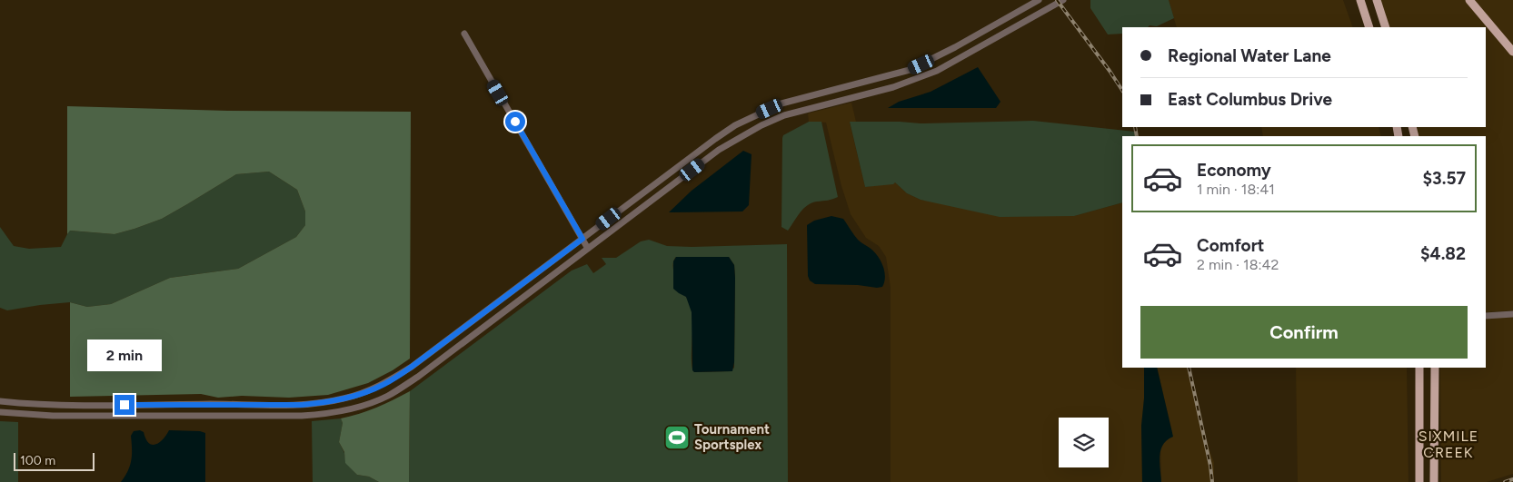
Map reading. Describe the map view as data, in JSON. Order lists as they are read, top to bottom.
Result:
{
  "districts": ["SIXMILE CREEK"],
  "places": {
    "sports": ["Tournament Sportsplex"]
  },
  "scale_bar": "100 m",
  "page": {
    "banner": ["Regional Water Lane", "East Columbus Drive"],
    "list": [
      {
        "name": "Economy",
        "note": "1 min · 18:41",
        "value": "$3.57"
      },
      {
        "name": "Comfort",
        "note": "2 min · 18:42",
        "value": "$4.82"
      }
    ],
    "buttons": "Confirm",
    "bubble": "2 min",
    "scale": "100 m"
  }
}
